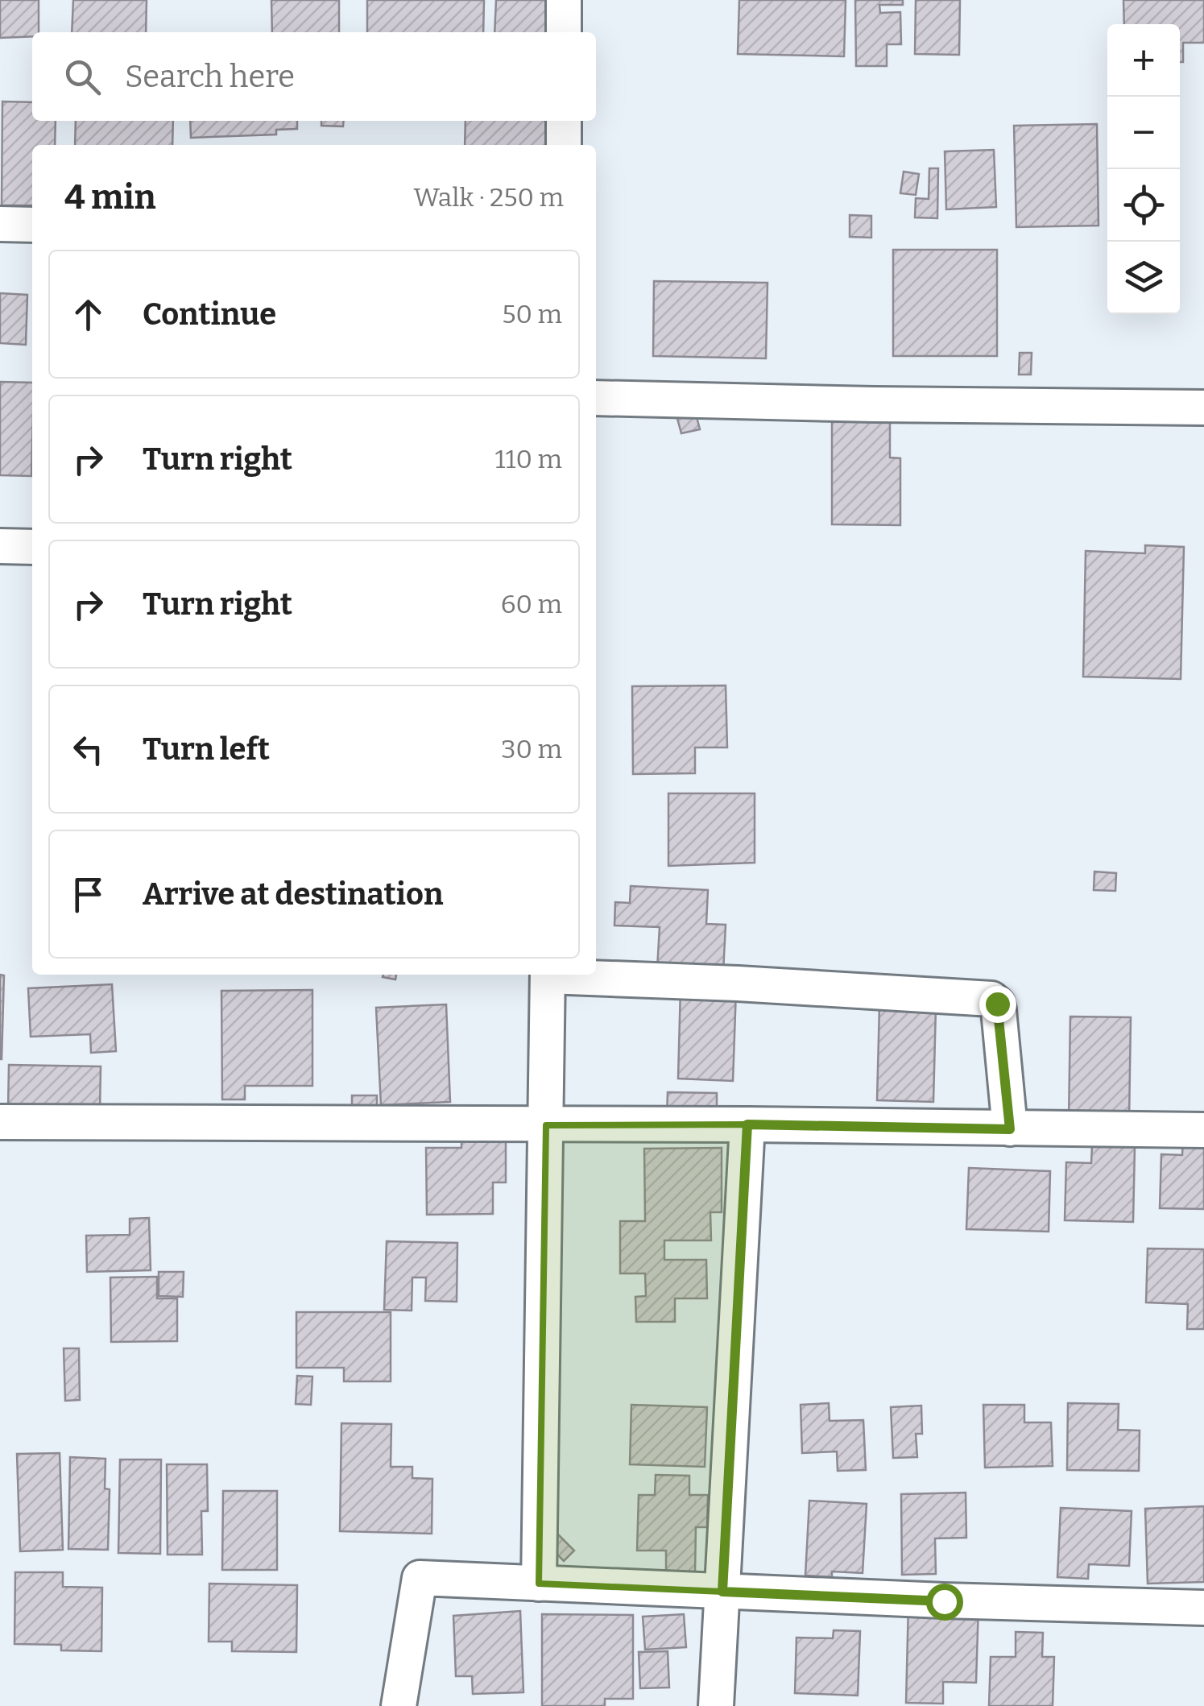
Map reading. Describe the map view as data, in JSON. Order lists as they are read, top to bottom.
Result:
{
  "page": {
    "map_buttons": ["+", "−"],
    "search": "Search here",
    "heading": ["4 min", "Walk · 250 m"],
    "list": [
      ["Continue", "50 m"],
      ["Turn right", "110 m"],
      ["Turn right", "60 m"],
      ["Turn left", "30 m"],
      "Arrive at destination"
    ]
  }
}
